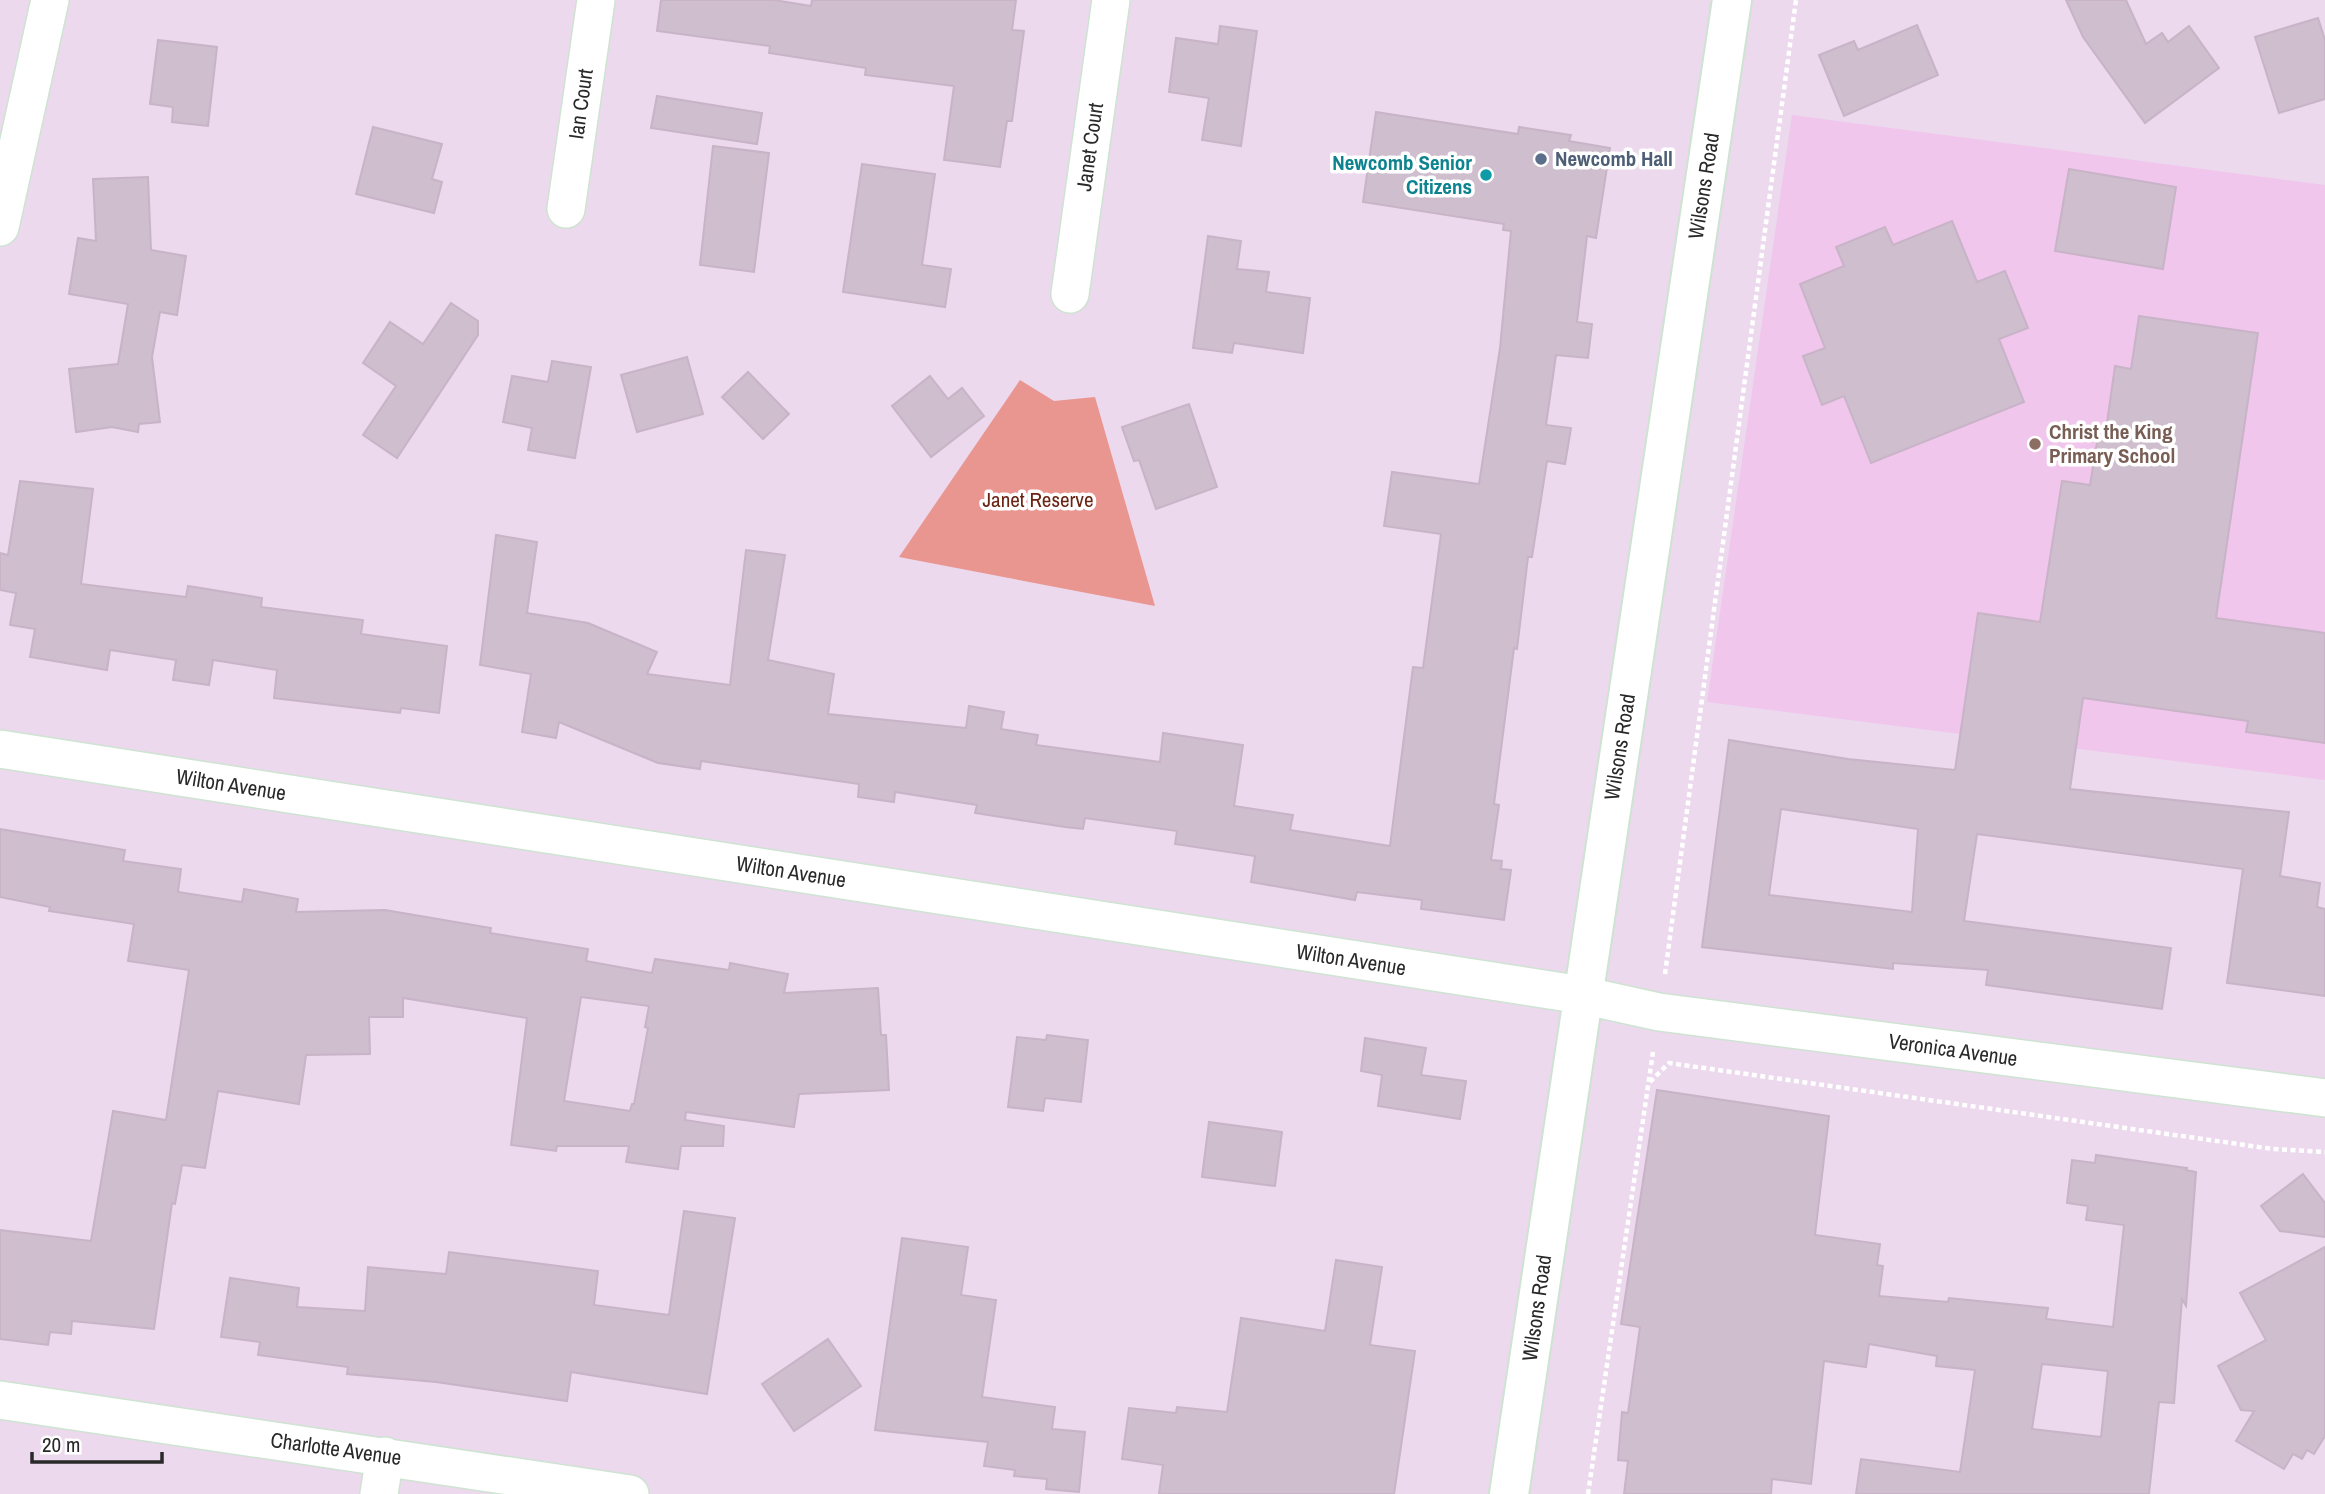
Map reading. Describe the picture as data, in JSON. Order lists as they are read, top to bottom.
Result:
{
  "streets": {
    "street": [
      "Ian Court",
      "Janet Court",
      "Wilsons Road",
      "Wilton Avenue",
      "Veronica Avenue",
      "Charlotte Avenue"
    ]
  },
  "crossings": [
    ["Wilsons Road", "Wilton Avenue"],
    ["Wilsons Road", "Veronica Avenue"],
    ["Wilton Avenue", "Veronica Avenue"]
  ],
  "parks": ["Janet Reserve"],
  "places": ["Newcomb Hall", "Newcomb Senior Citizens", "Christ the King Primary School"],
  "scale_bar": "20 m"
}
